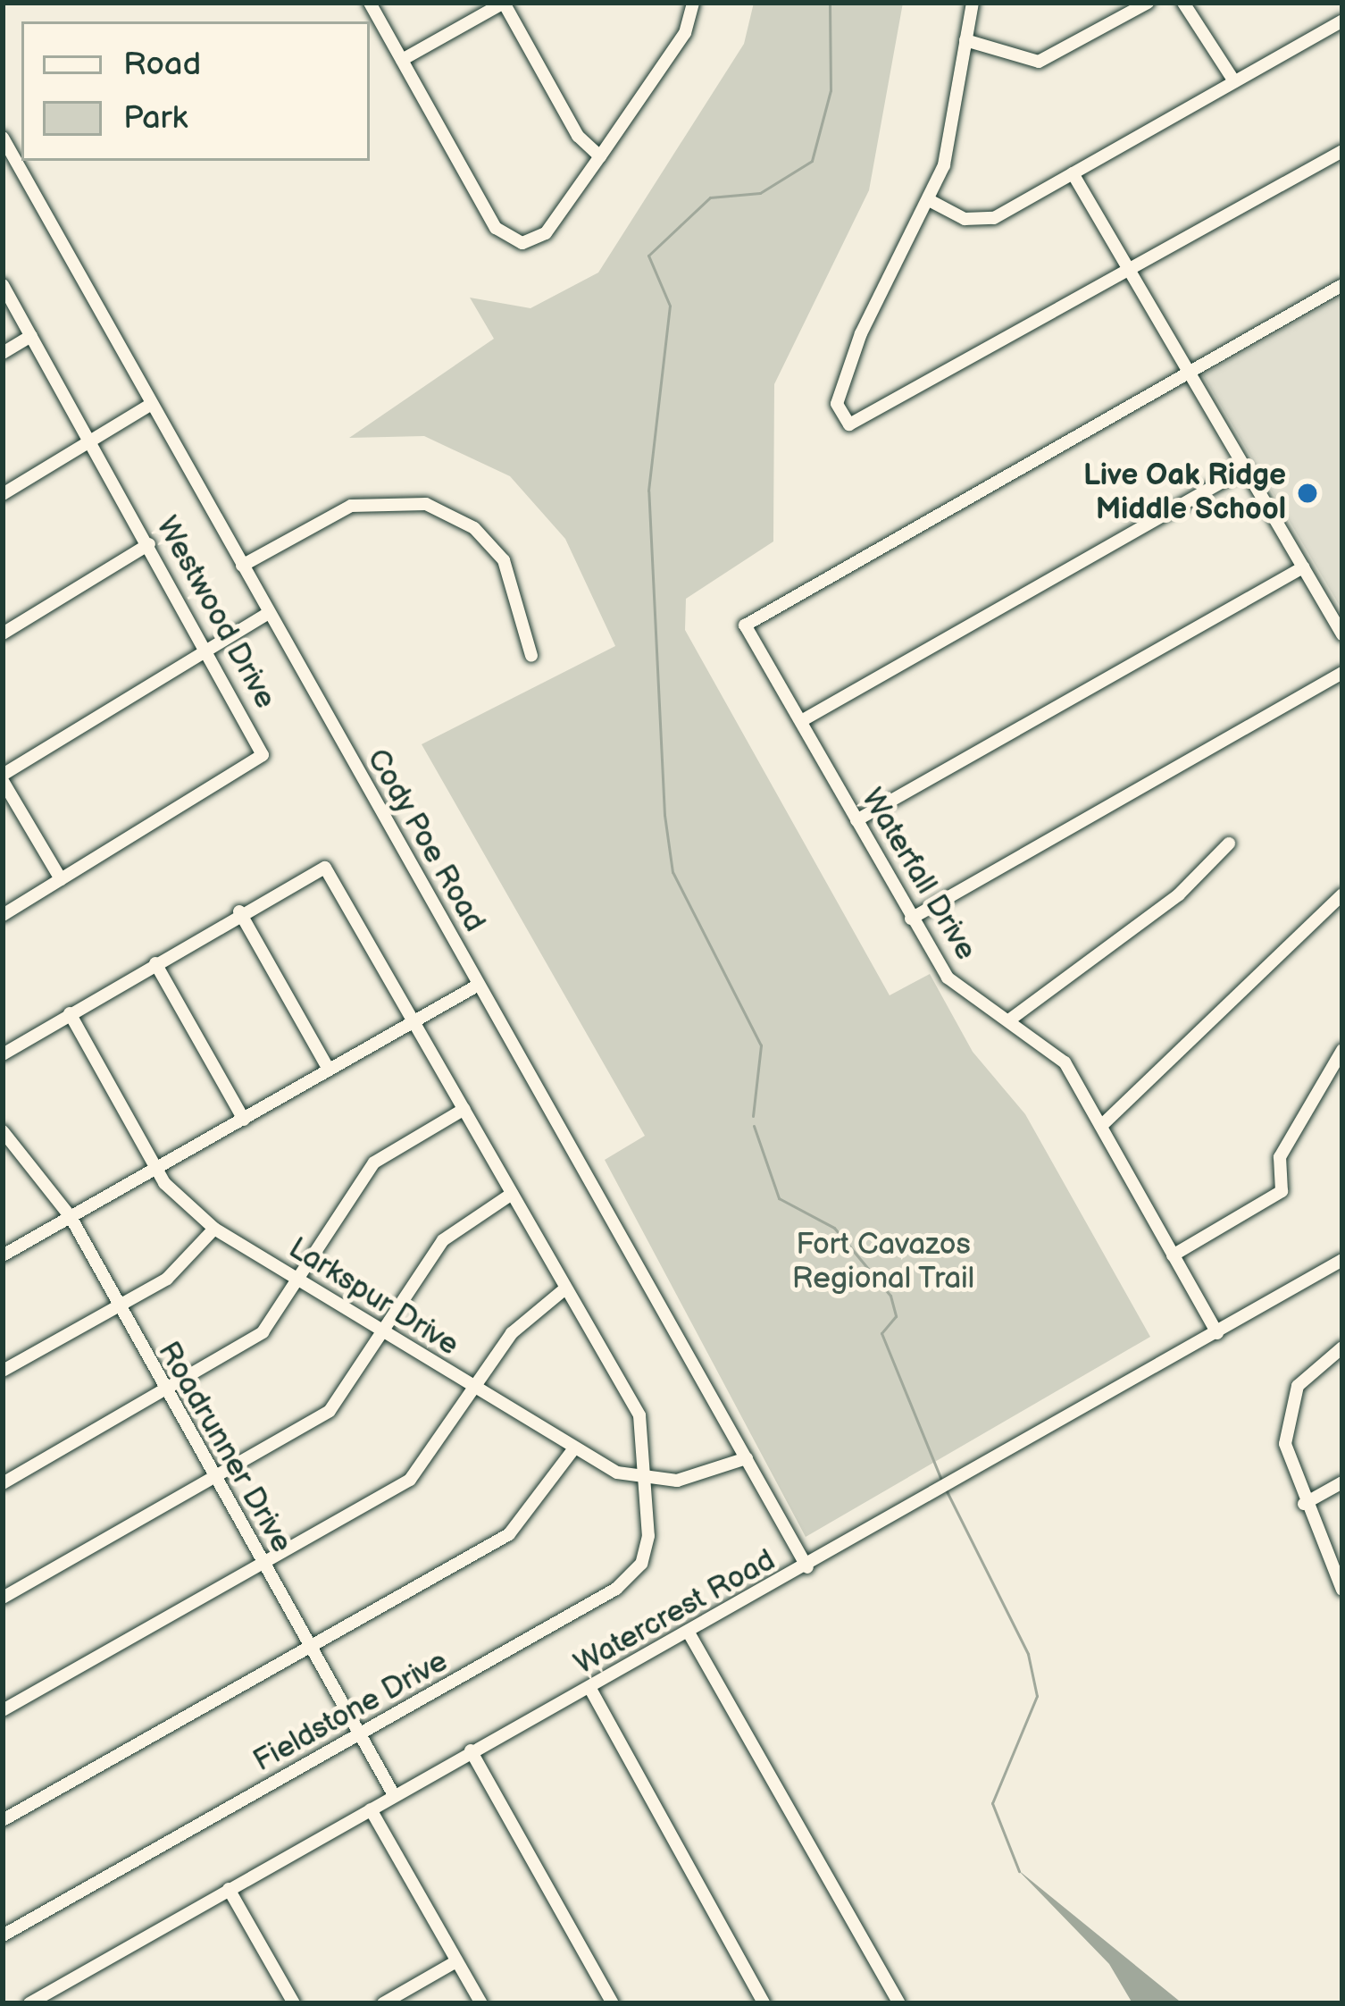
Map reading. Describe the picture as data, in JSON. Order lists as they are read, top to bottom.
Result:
{
  "streets": {
    "street": [
      "Westwood Drive",
      "Cody Poe Road",
      "Waterfall Drive",
      "Larkspur Drive",
      "Roadrunner Drive",
      "Watercrest Road",
      "Fieldstone Drive"
    ]
  },
  "crossings": [
    ["Cody Poe Road", "Larkspur Drive"],
    ["Cody Poe Road", "Watercrest Road"],
    ["Waterfall Drive", "Watercrest Road"],
    ["Larkspur Drive", "Fieldstone Drive"],
    ["Roadrunner Drive", "Watercrest Road"],
    ["Roadrunner Drive", "Fieldstone Drive"]
  ],
  "parks": ["Fort Cavazos Regional Trail"],
  "places": ["Live Oak Ridge Middle School"],
  "legend": ["Road", "Park"]
}
